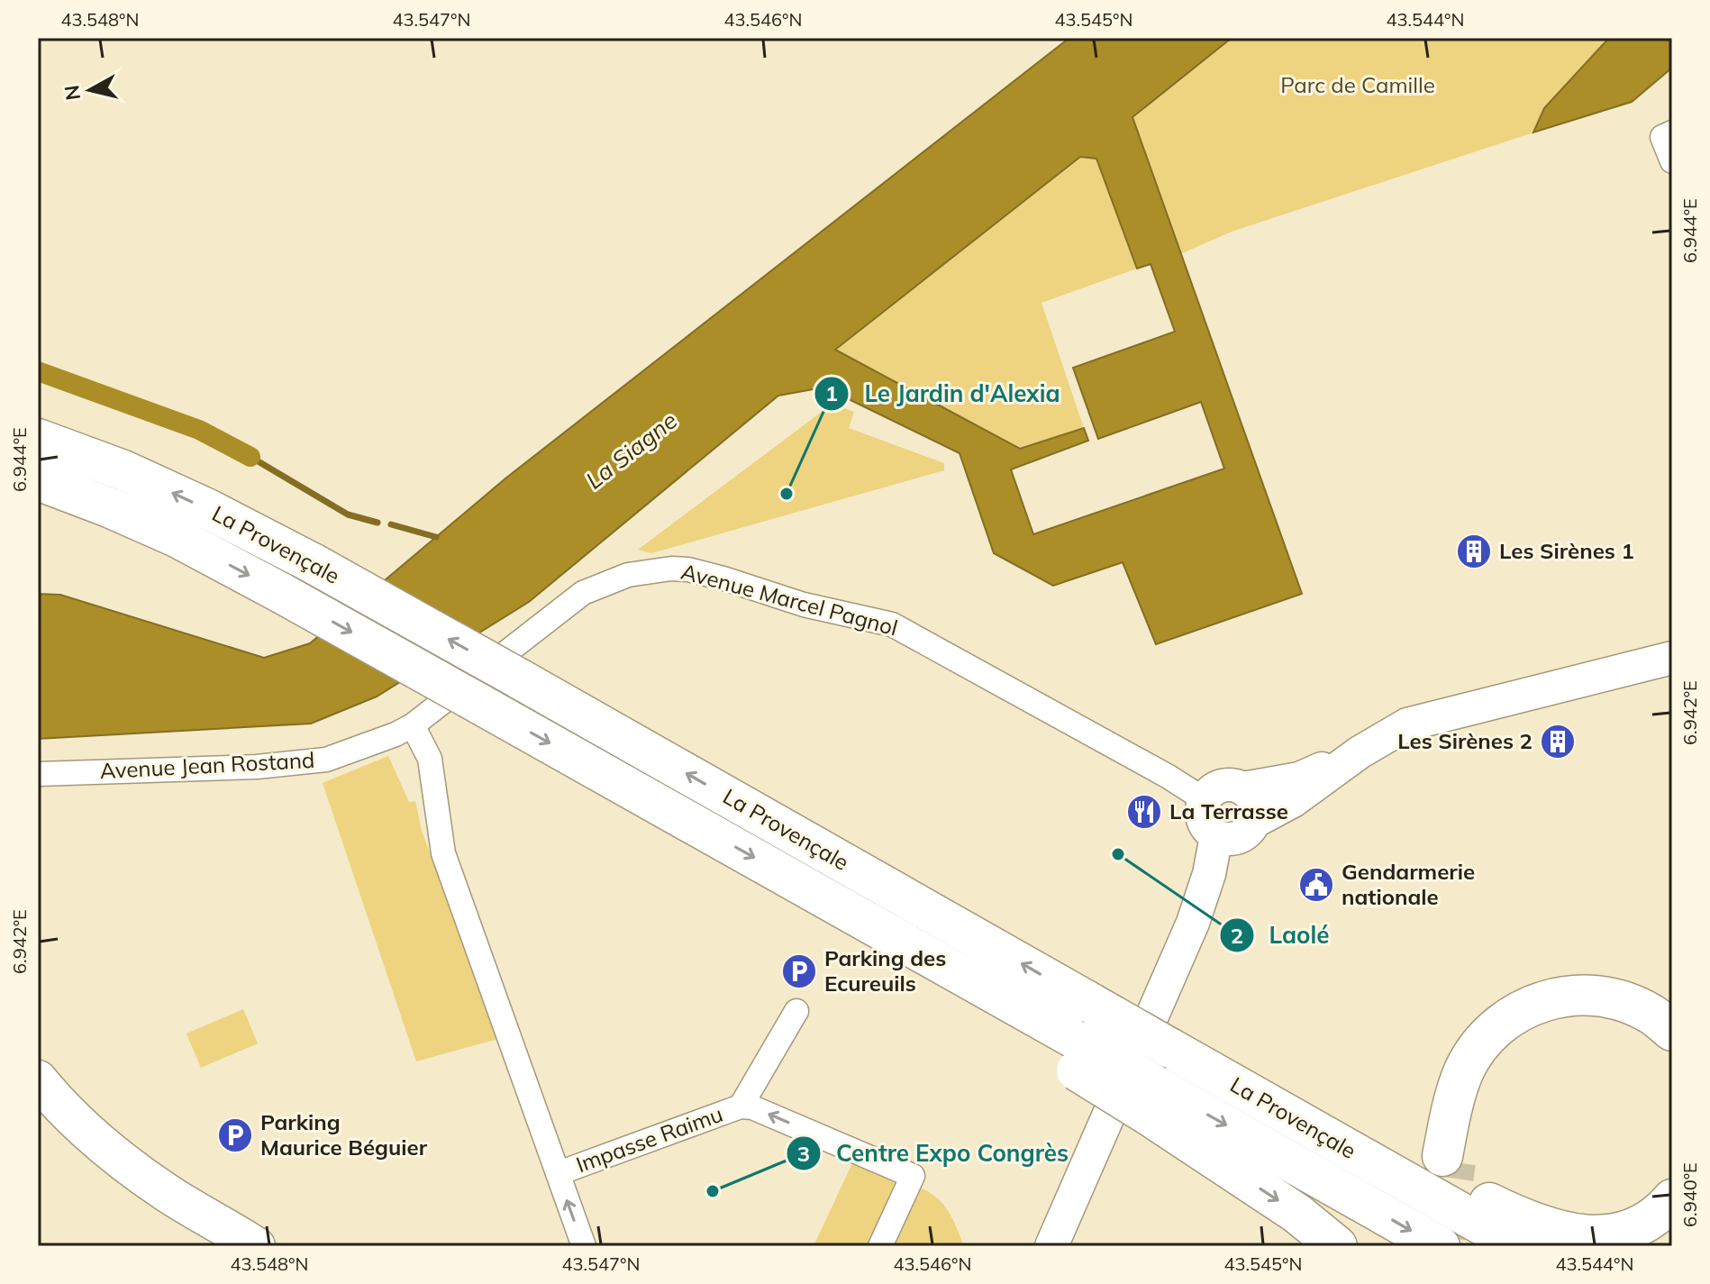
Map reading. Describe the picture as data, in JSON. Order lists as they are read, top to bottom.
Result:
{
  "streets": {
    "highway": ["La Provençale"],
    "street": ["Avenue Marcel Pagnol", "Avenue Jean Rostand", "Impasse Raimu"]
  },
  "crossings": [
    ["Avenue Marcel Pagnol", "Avenue Jean Rostand"]
  ],
  "water": ["La Siagne"],
  "parks": ["Parc de Camille"],
  "places": {
    "other": ["Le Jardin d'Alexia", "Laolé", "Centre Expo Congrès"],
    "building": ["Les Sirènes 1", "Les Sirènes 2"],
    "restaurant": ["La Terrasse"],
    "public building": ["Gendarmerie nationale"],
    "parking": ["Parking des Ecureuils", "Parking Maurice Béguier"]
  },
  "north": "left",
  "coordinates": [
    "43.548°N",
    "43.547°N",
    "43.546°N",
    "43.545°N",
    "43.544°N",
    "6.944°E",
    "6.942°E",
    "6.940°E"
  ]
}
